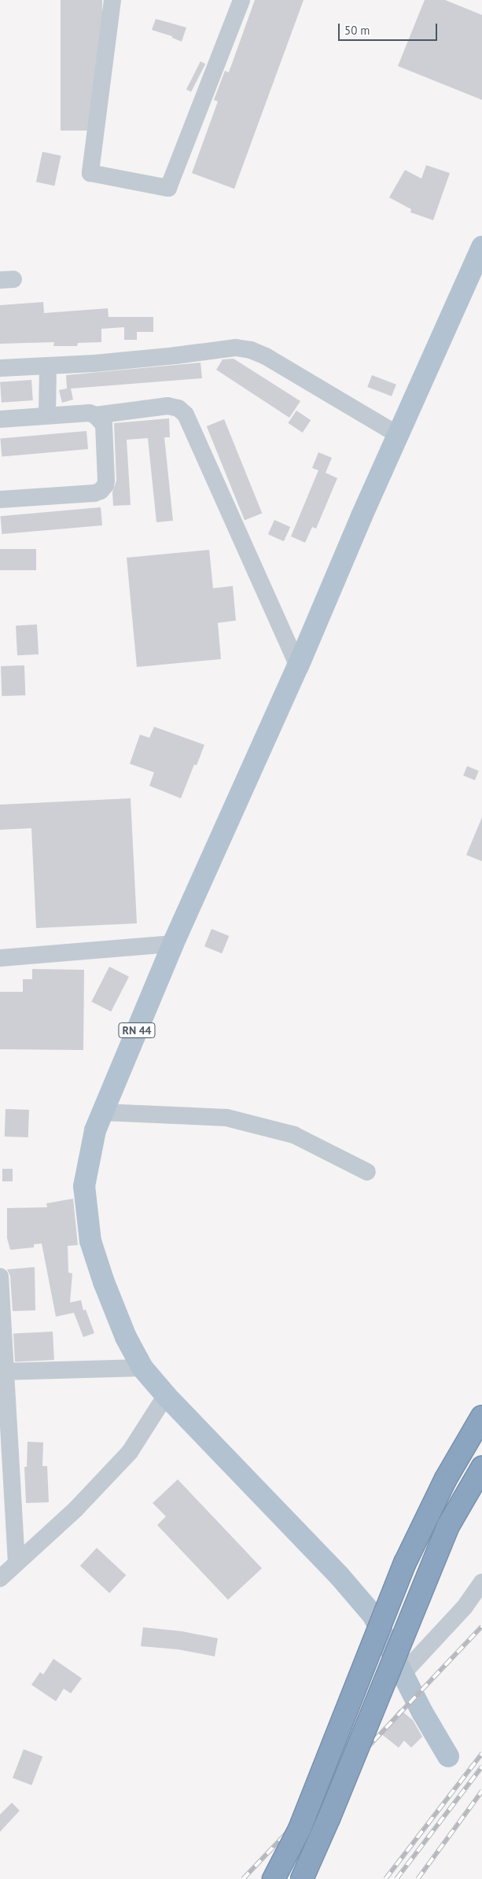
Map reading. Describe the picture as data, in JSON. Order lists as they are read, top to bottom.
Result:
{
  "streets": {
    "main road": ["RN 44"]
  },
  "scale_bar": "50 m"
}
